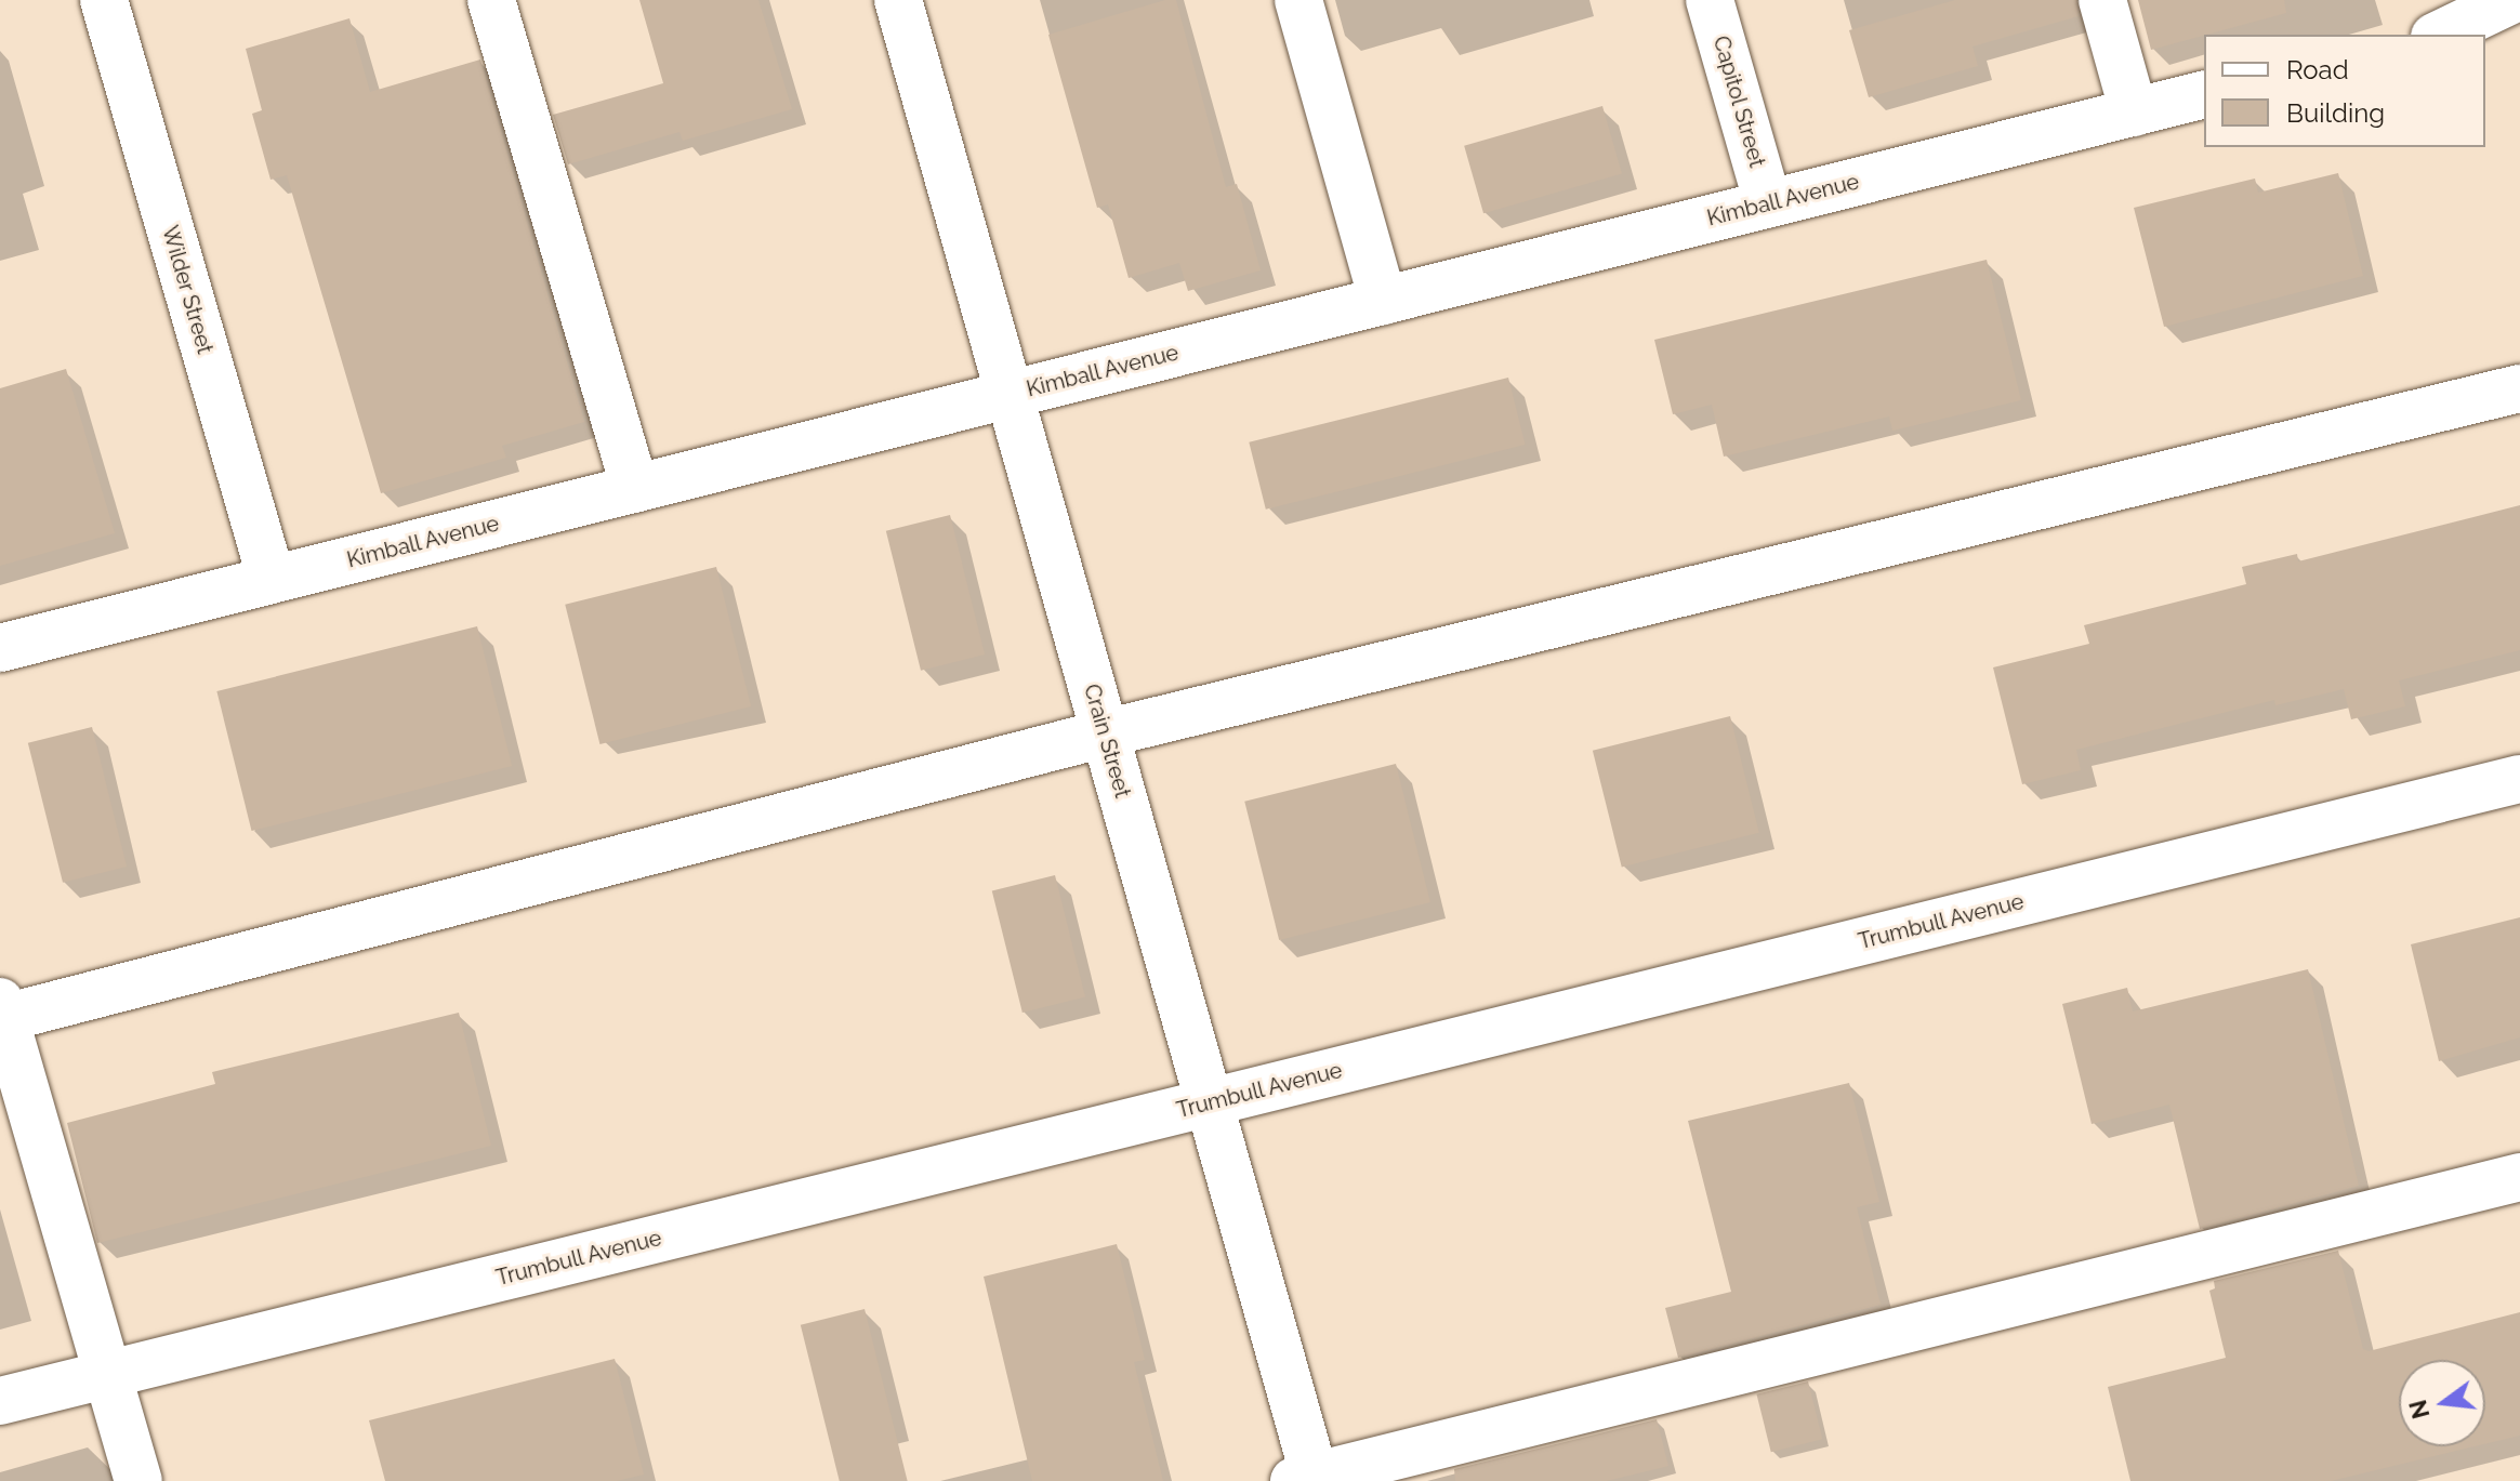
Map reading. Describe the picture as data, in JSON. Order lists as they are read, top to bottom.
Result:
{
  "streets": {
    "street": [
      "Capitol Street",
      "Kimball Avenue",
      "Wilder Street",
      "Crain Street",
      "Trumbull Avenue"
    ]
  },
  "crossings": [
    ["Capitol Street", "Kimball Avenue"],
    ["Kimball Avenue", "Wilder Street"],
    ["Kimball Avenue", "Crain Street"],
    ["Crain Street", "Trumbull Avenue"]
  ],
  "legend": ["Road", "Building"],
  "north": "left"
}
